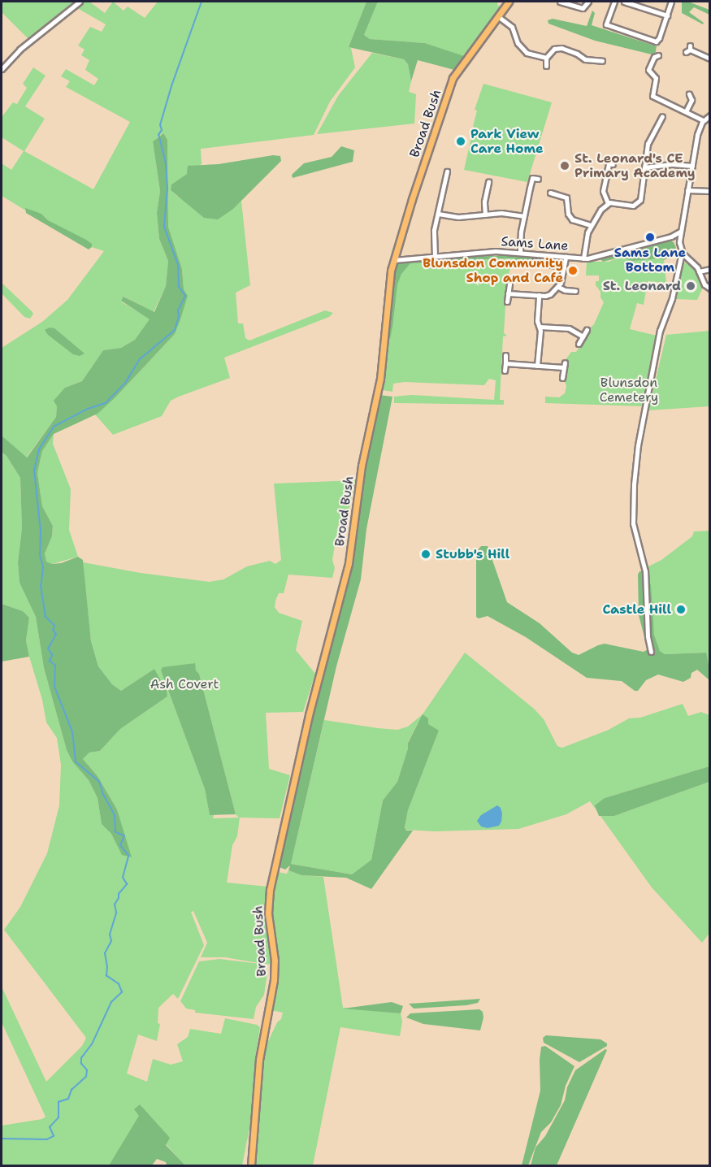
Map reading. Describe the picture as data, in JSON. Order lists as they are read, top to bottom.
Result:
{
  "streets": {
    "main road": ["Broad Bush"],
    "street": ["Sams Lane"]
  },
  "crossings": [
    ["Broad Bush", "Sams Lane"]
  ],
  "parks": ["Blunsdon Cemetery", "Ash Covert"],
  "places": [
    "Park View Care Home",
    "St. Leonard's CE Primary Academy",
    "Sams Lane Bottom",
    "Blunsdon Community Shop and Cafe",
    "St. Leonard",
    "Stubb's Hill",
    "Castle Hill"
  ]
}
